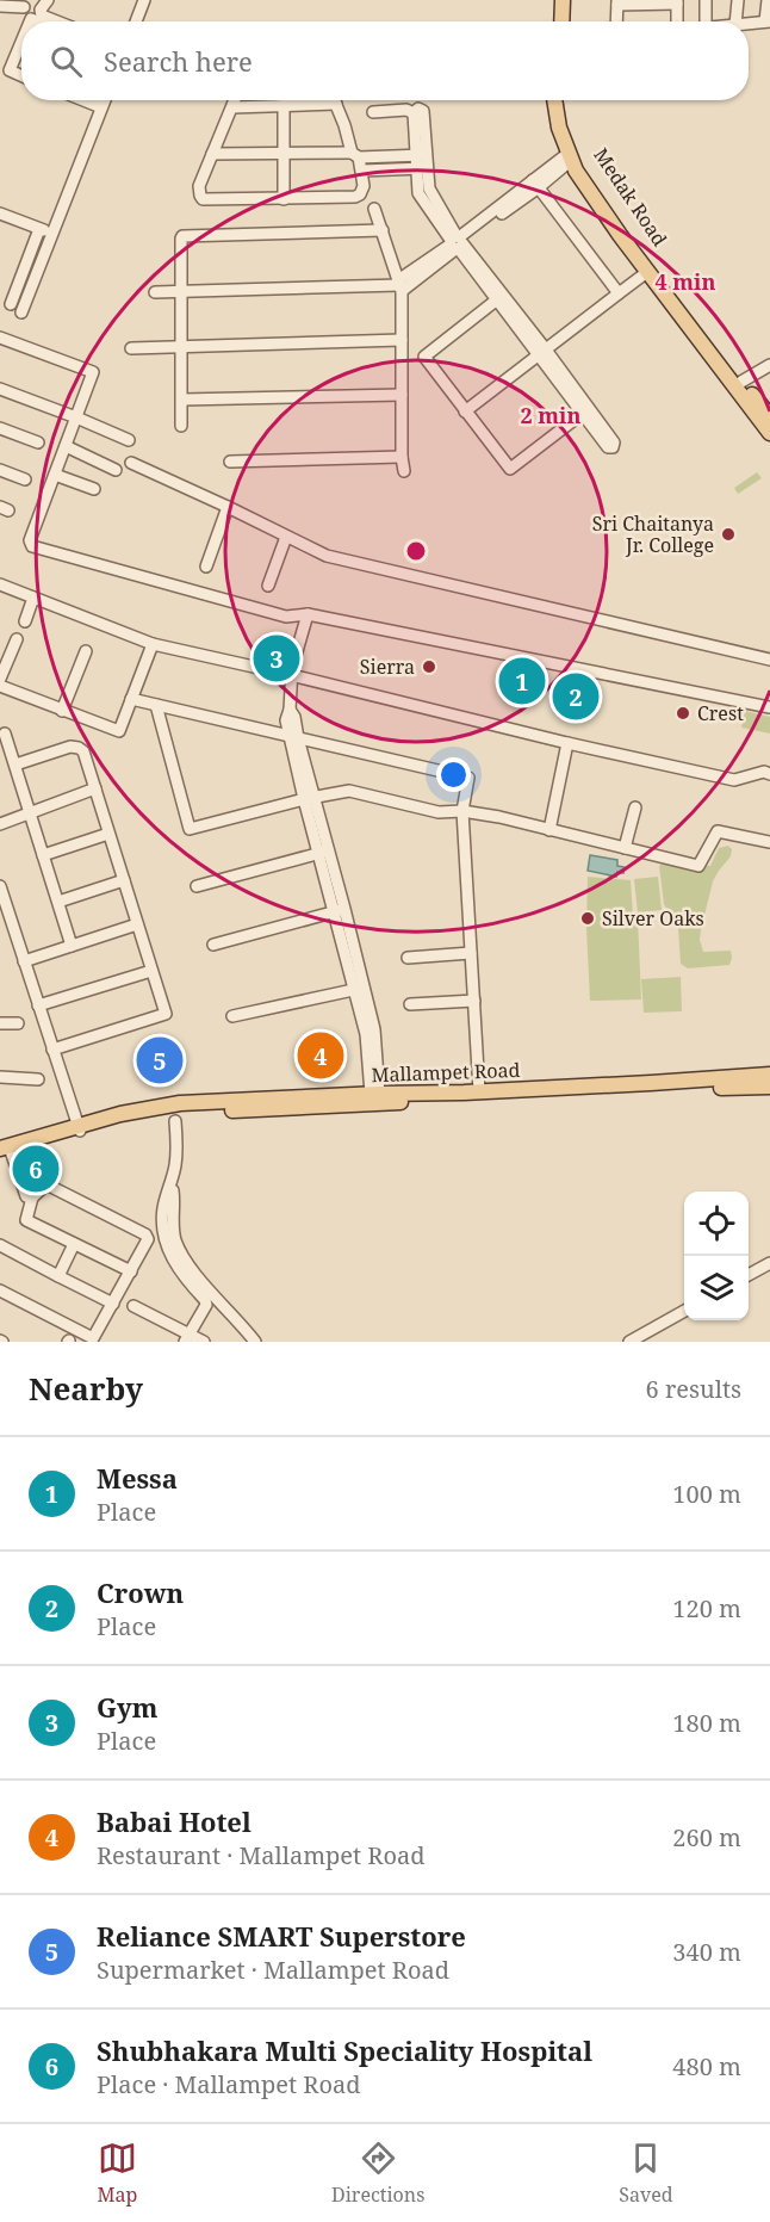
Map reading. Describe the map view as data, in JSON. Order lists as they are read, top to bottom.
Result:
{
  "streets": {
    "main road": ["Medak Road", "Mallampet Road"]
  },
  "places": [
    "Sri Chaitanya Jr. College",
    "Sierra",
    "Crest",
    "Silver Oaks"
  ],
  "page": {
    "search": "Search here",
    "pins": [
      "3",
      "1",
      "2",
      "4",
      "5",
      "6"
    ],
    "heading": ["Nearby", "6 results"],
    "list": [
      {
        "mark": "1",
        "name": "Messa",
        "note": "Place",
        "value": "100 m"
      },
      {
        "mark": "2",
        "name": "Crown",
        "note": "Place",
        "value": "120 m"
      },
      {
        "mark": "3",
        "name": "Gym",
        "note": "Place",
        "value": "180 m"
      },
      {
        "mark": "4",
        "name": "Babai Hotel",
        "note": "Restaurant · Mallampet Road",
        "value": "260 m"
      },
      {
        "mark": "5",
        "name": "Reliance SMART Superstore",
        "note": "Supermarket · Mallampet Road",
        "value": "340 m"
      },
      {
        "mark": "6",
        "name": "Shubhakara Multi Speciality Hospital",
        "note": "Place · Mallampet Road",
        "value": "480 m"
      }
    ],
    "nav": ["Map", "Directions", "Saved"]
  },
  "rings": ["4 min", "2 min"]
}
